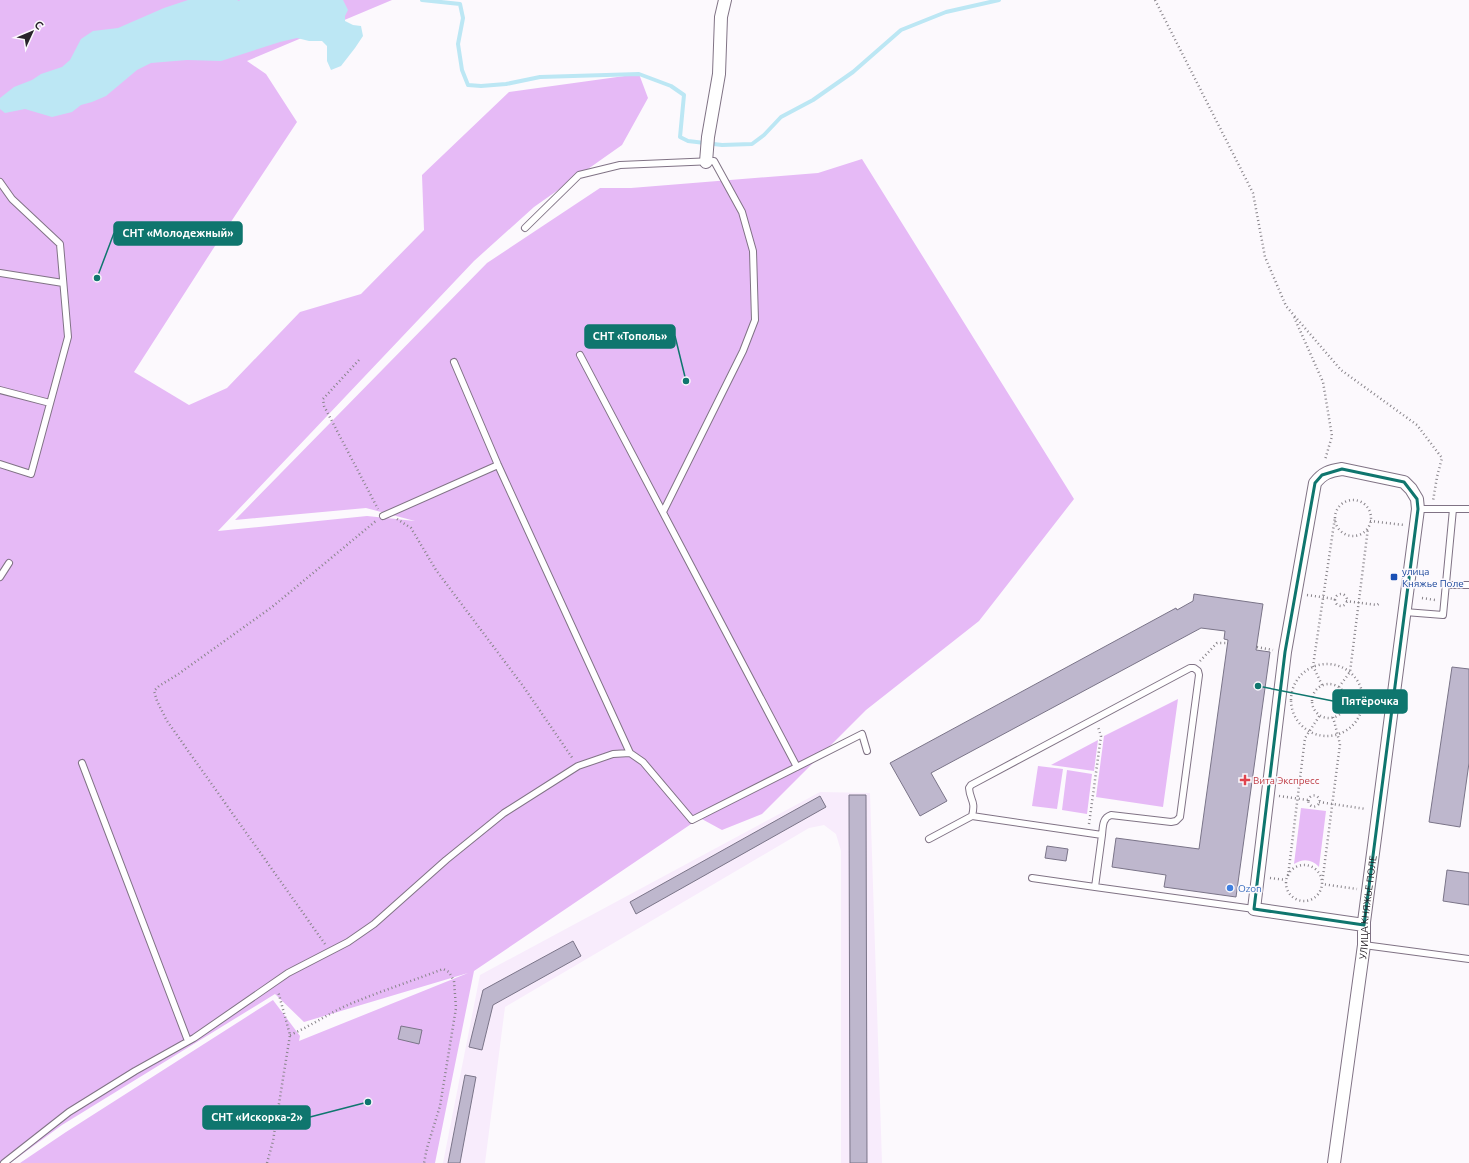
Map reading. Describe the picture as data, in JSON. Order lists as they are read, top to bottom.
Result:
{
  "streets": {
    "street": ["УЛИЦА КНЯЖЬЕ ПОЛЕ"]
  },
  "places": {
    "other": [
      "СНТ «Молодежный»",
      "СНТ «Тополь»",
      "Пятёрочка",
      "Ozon",
      "СНТ «Искорка-2»"
    ],
    "transit": ["улица Княжье Поле"],
    "health": ["Вита Экспресс"]
  },
  "north": "top right"
}
